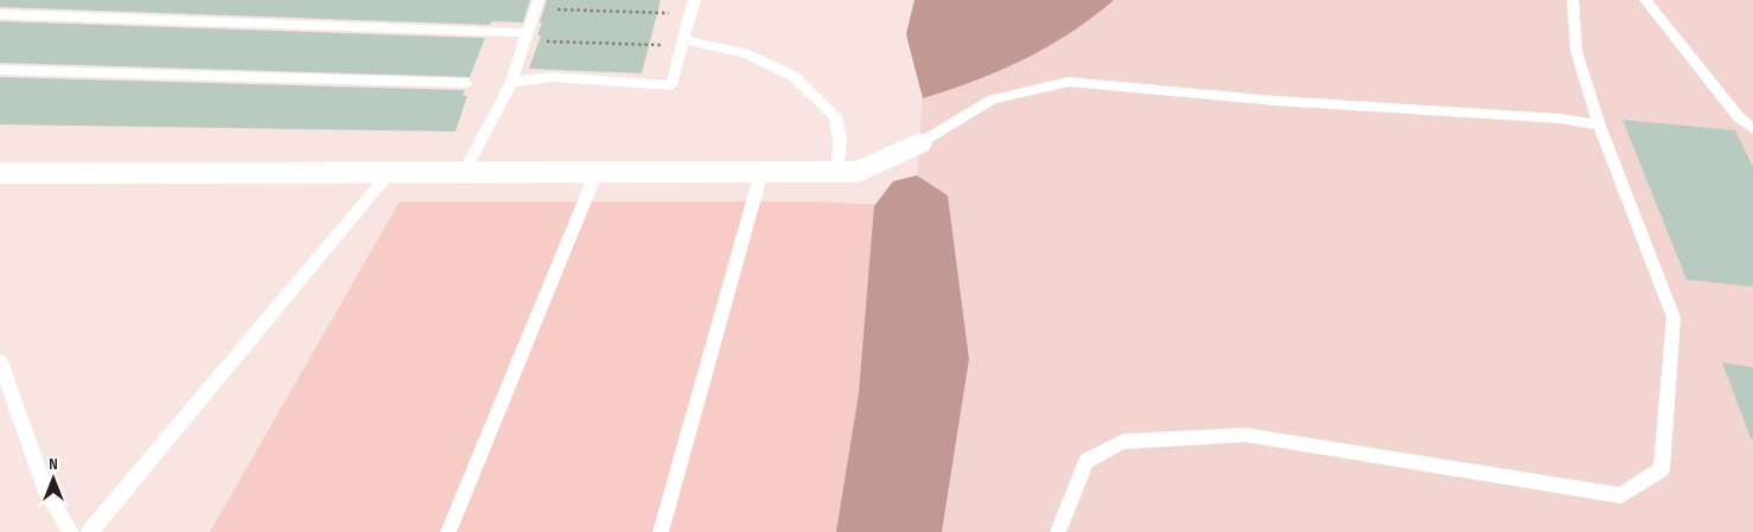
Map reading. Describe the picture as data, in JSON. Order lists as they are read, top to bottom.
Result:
{
  "north": "top"
}
